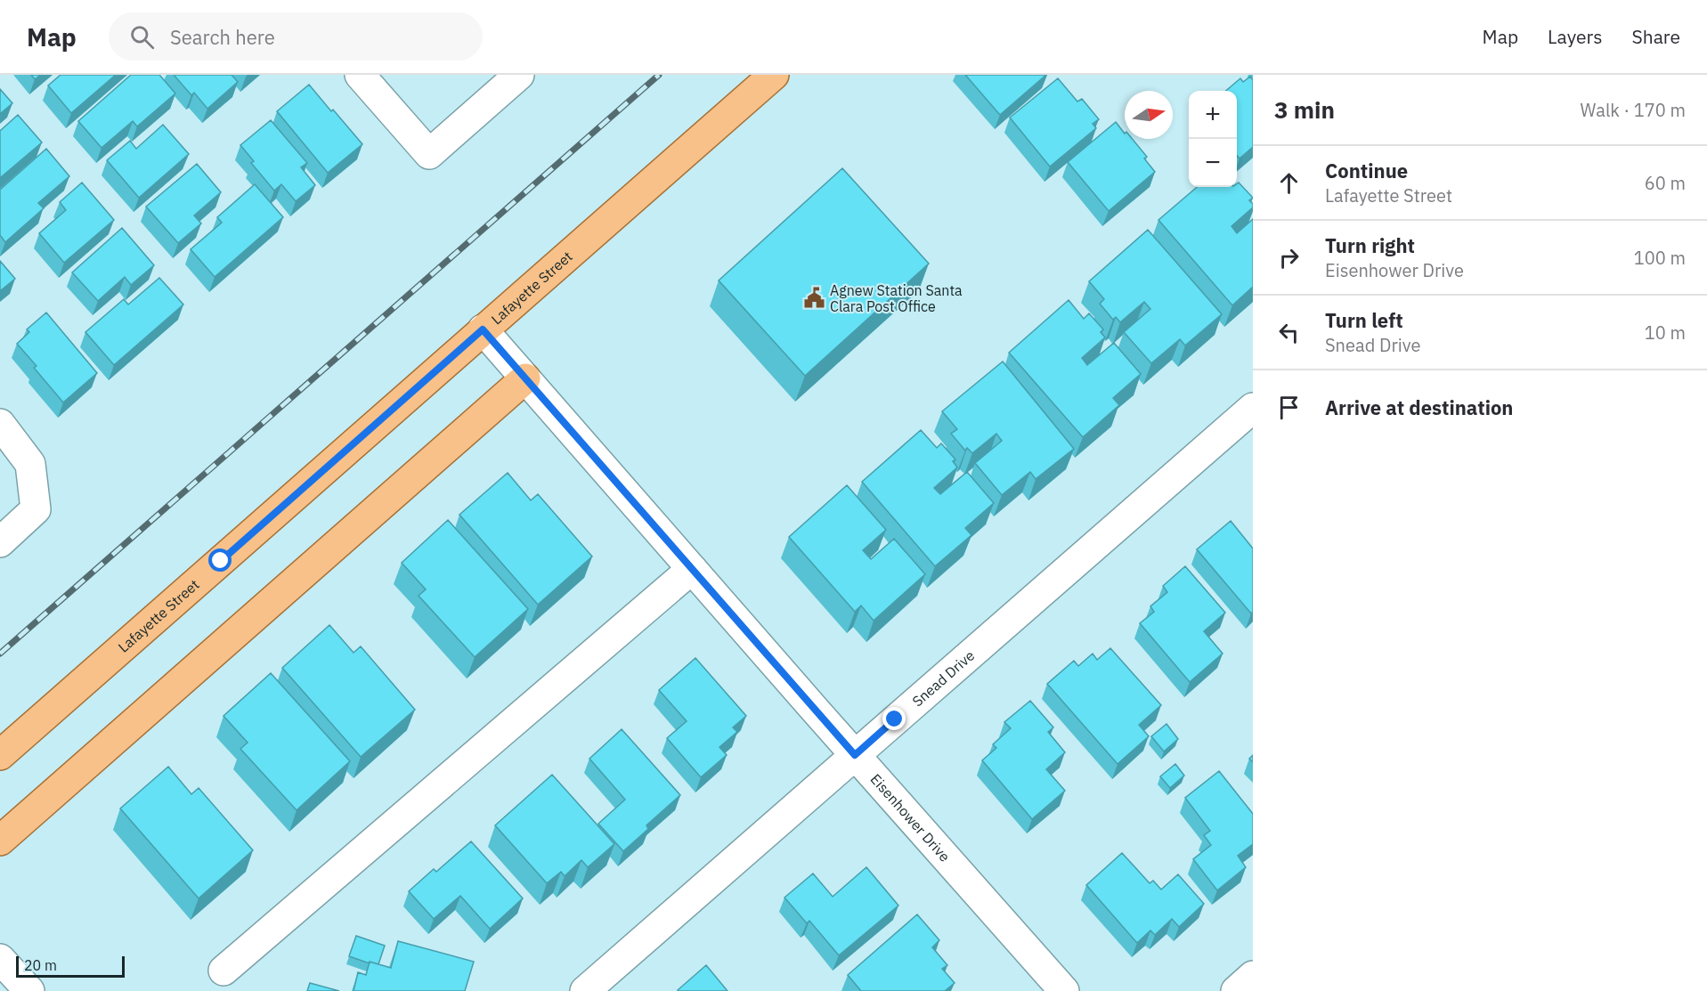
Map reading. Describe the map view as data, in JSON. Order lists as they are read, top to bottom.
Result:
{
  "streets": {
    "main road": ["Lafayette Street"],
    "street": ["Snead Drive", "Eisenhower Drive"]
  },
  "crossings": [
    ["Lafayette Street", "Eisenhower Drive"],
    ["Snead Drive", "Eisenhower Drive"]
  ],
  "places": {
    "public building": ["Agnew Station Santa Clara Post Office"]
  },
  "scale_bar": "20 m",
  "north": "right",
  "page": {
    "header": "Map",
    "search": "Search here",
    "nav": ["Map", "Layers", "Share"],
    "heading": ["3 min", "Walk · 170 m"],
    "map_buttons": ["+", "−"],
    "list": [
      ["Continue", "Lafayette Street", "60 m"],
      ["Turn right", "Eisenhower Drive", "100 m"],
      ["Turn left", "Snead Drive", "10 m"],
      "Arrive at destination"
    ],
    "scale": "20 m"
  }
}
